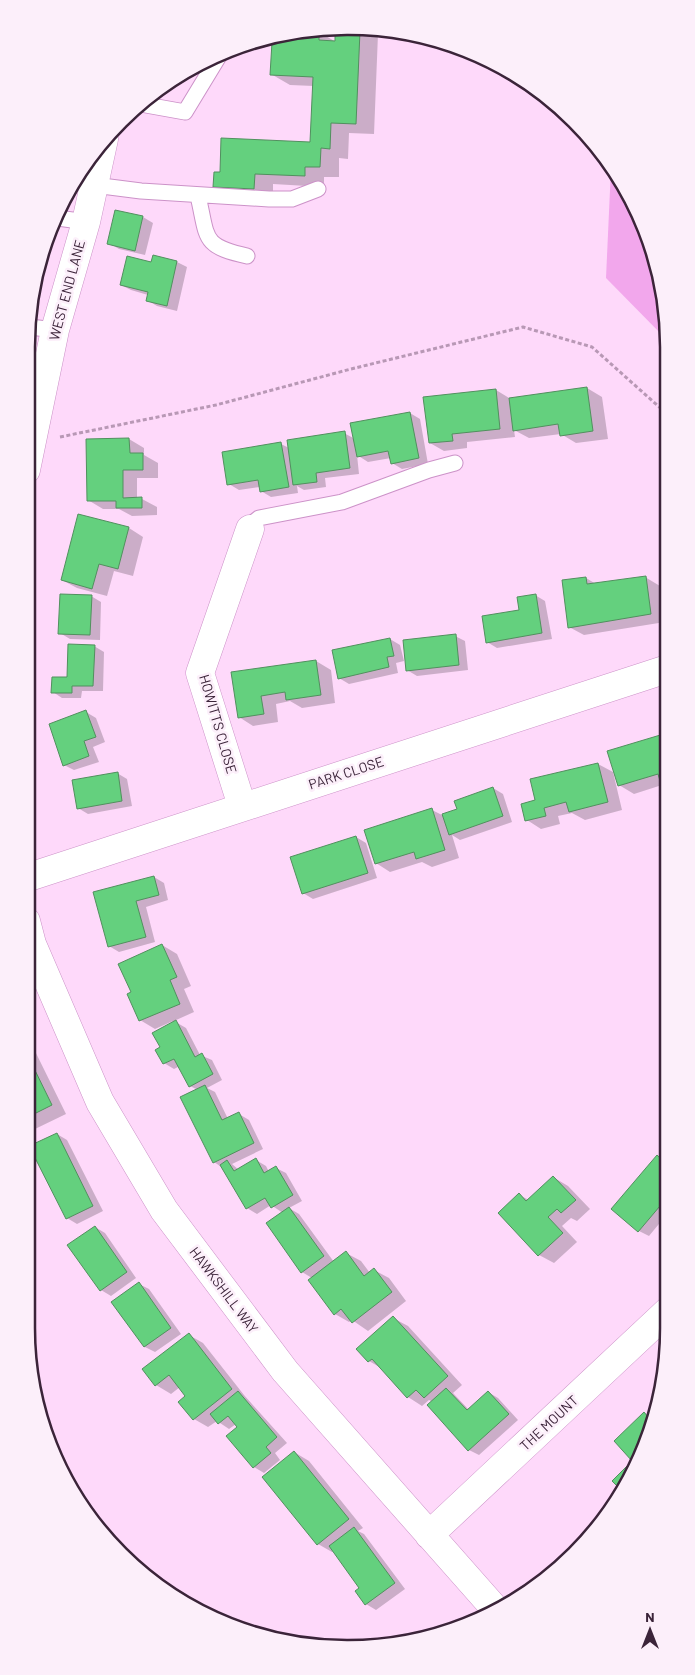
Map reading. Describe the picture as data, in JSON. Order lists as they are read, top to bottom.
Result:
{
  "streets": {
    "street": [
      "WEST END LANE",
      "HOWITTS CLOSE",
      "PARK CLOSE",
      "HAWKSHILL WAY",
      "THE MOUNT"
    ]
  },
  "crossings": [
    ["HOWITTS CLOSE", "PARK CLOSE"],
    ["HAWKSHILL WAY", "THE MOUNT"]
  ],
  "north": "top"
}
